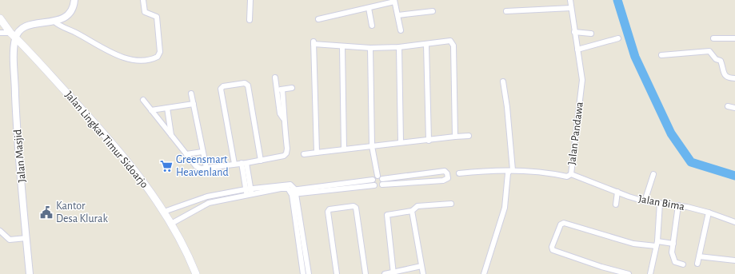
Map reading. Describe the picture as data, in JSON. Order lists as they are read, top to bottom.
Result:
{
  "streets": {
    "main road": ["Jalan Lingkar Timur Sidoarjo"],
    "street": ["Jalan Pandawa", "Jalan Masjid", "Jalan Bima"]
  },
  "crossings": [
    ["Jalan Pandawa", "Jalan Bima"],
    ["Jalan Lingkar Timur Sidoarjo", "Jalan Masjid"]
  ],
  "places": {
    "supermarket": ["Greensmart Heavenland"],
    "public building": ["Kantor Desa Klurak"]
  }
}
